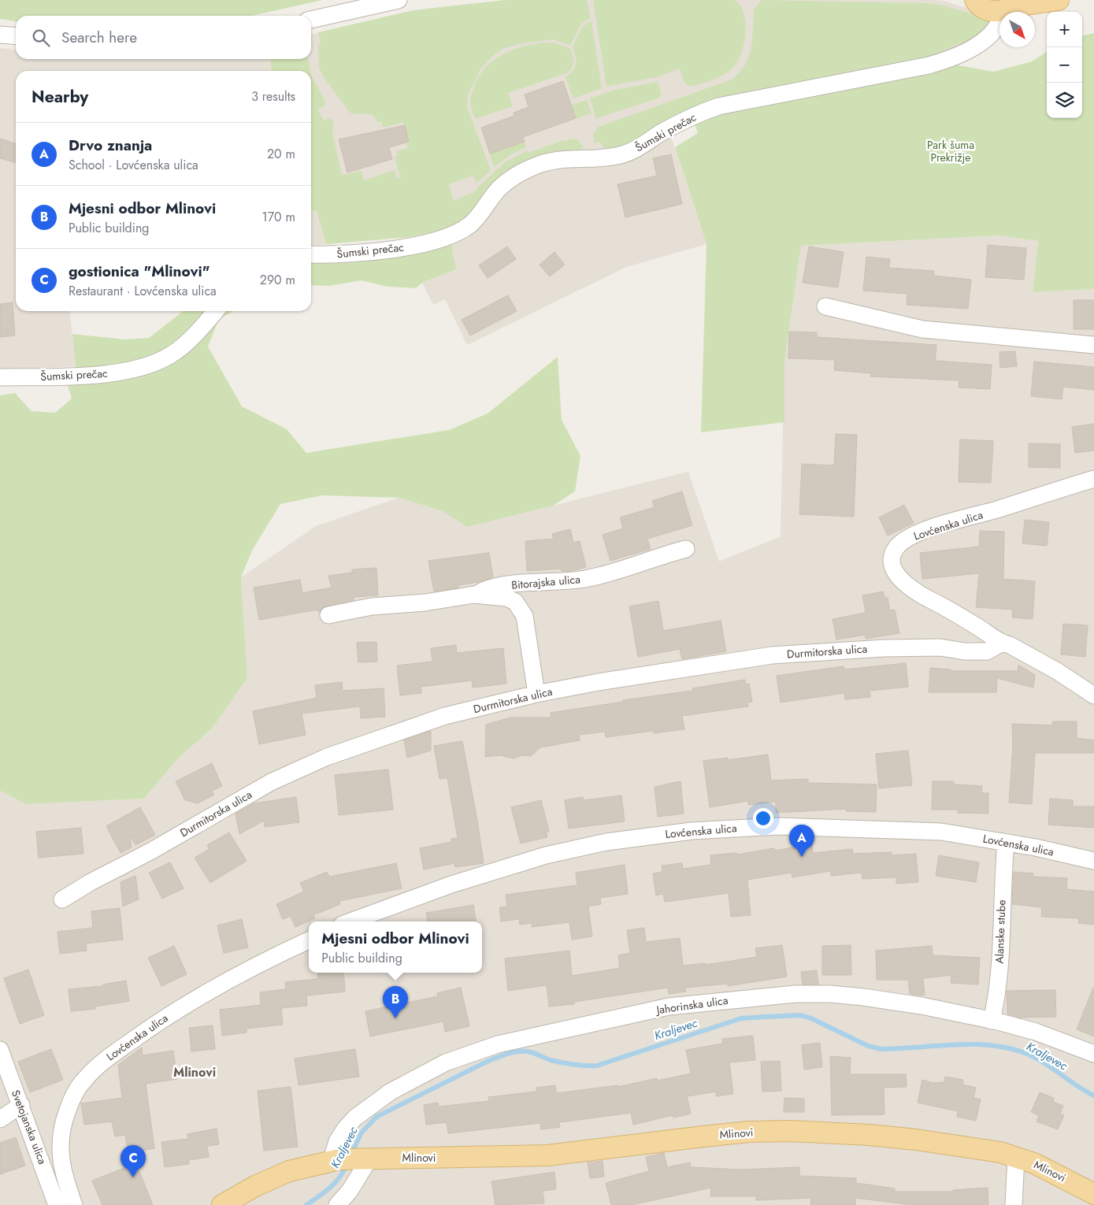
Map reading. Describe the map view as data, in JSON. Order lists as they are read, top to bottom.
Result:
{
  "streets": {
    "main road": ["Mlinovi"],
    "street": [
      "Šumski prečac",
      "Lovćenska ulica",
      "Bitorajska ulica",
      "Durmitorska ulica",
      "Alanske stube",
      "Jahorinska ulica",
      "Svetojanska ulica"
    ]
  },
  "crossings": [
    ["Lovćenska ulica", "Durmitorska ulica"],
    ["Lovćenska ulica", "Alanske stube"],
    ["Bitorajska ulica", "Durmitorska ulica"],
    ["Alanske stube", "Jahorinska ulica"],
    ["Jahorinska ulica", "Mlinovi"]
  ],
  "districts": ["Mlinovi"],
  "water": ["Kraljevec"],
  "parks": ["Park šuma Prekrižje"],
  "north": "bottom right",
  "page": {
    "map_buttons": ["+", "−"],
    "search": "Search here",
    "heading": ["Nearby", "3 results"],
    "list": [
      {
        "mark": "A",
        "name": "Drvo znanja",
        "note": "School · Lovćenska ulica",
        "value": "20 m"
      },
      {
        "mark": "B",
        "name": "Mjesni odbor Mlinovi",
        "note": "Public building",
        "value": "170 m"
      },
      {
        "mark": "C",
        "name": "gostionica \"Mlinovi\"",
        "note": "Restaurant · Lovćenska ulica",
        "value": "290 m"
      }
    ],
    "pins": ["A", "B", "C"],
    "popup": ["Mjesni odbor Mlinovi", "Public building"]
  }
}
